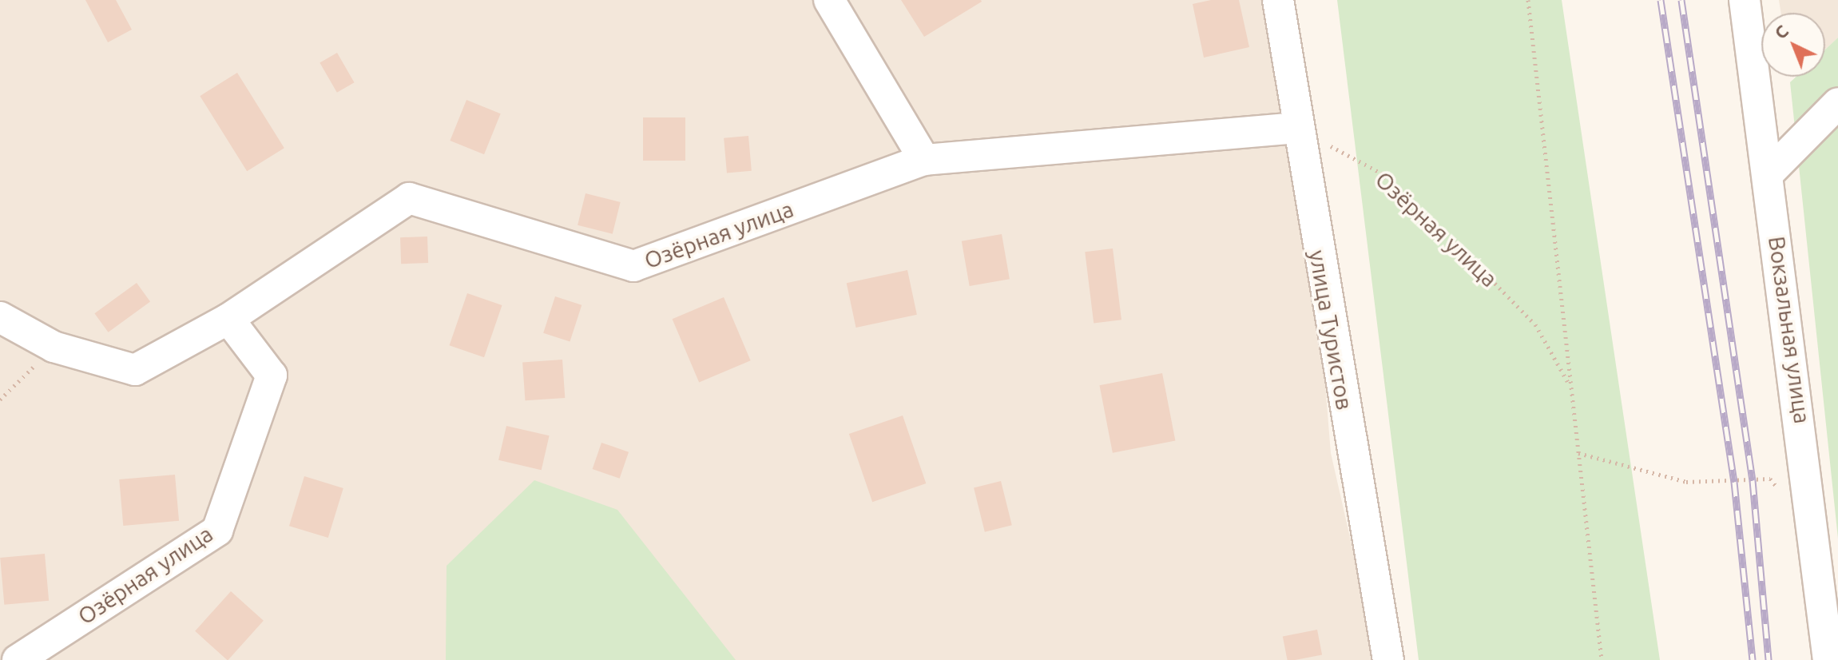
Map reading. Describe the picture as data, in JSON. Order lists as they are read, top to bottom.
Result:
{
  "streets": {
    "street": ["Озёрная улица", "улица Туристов", "Вокзальная улица"]
  },
  "crossings": [
    ["Озёрная улица", "улица Туристов"]
  ],
  "north": "top left"
}
